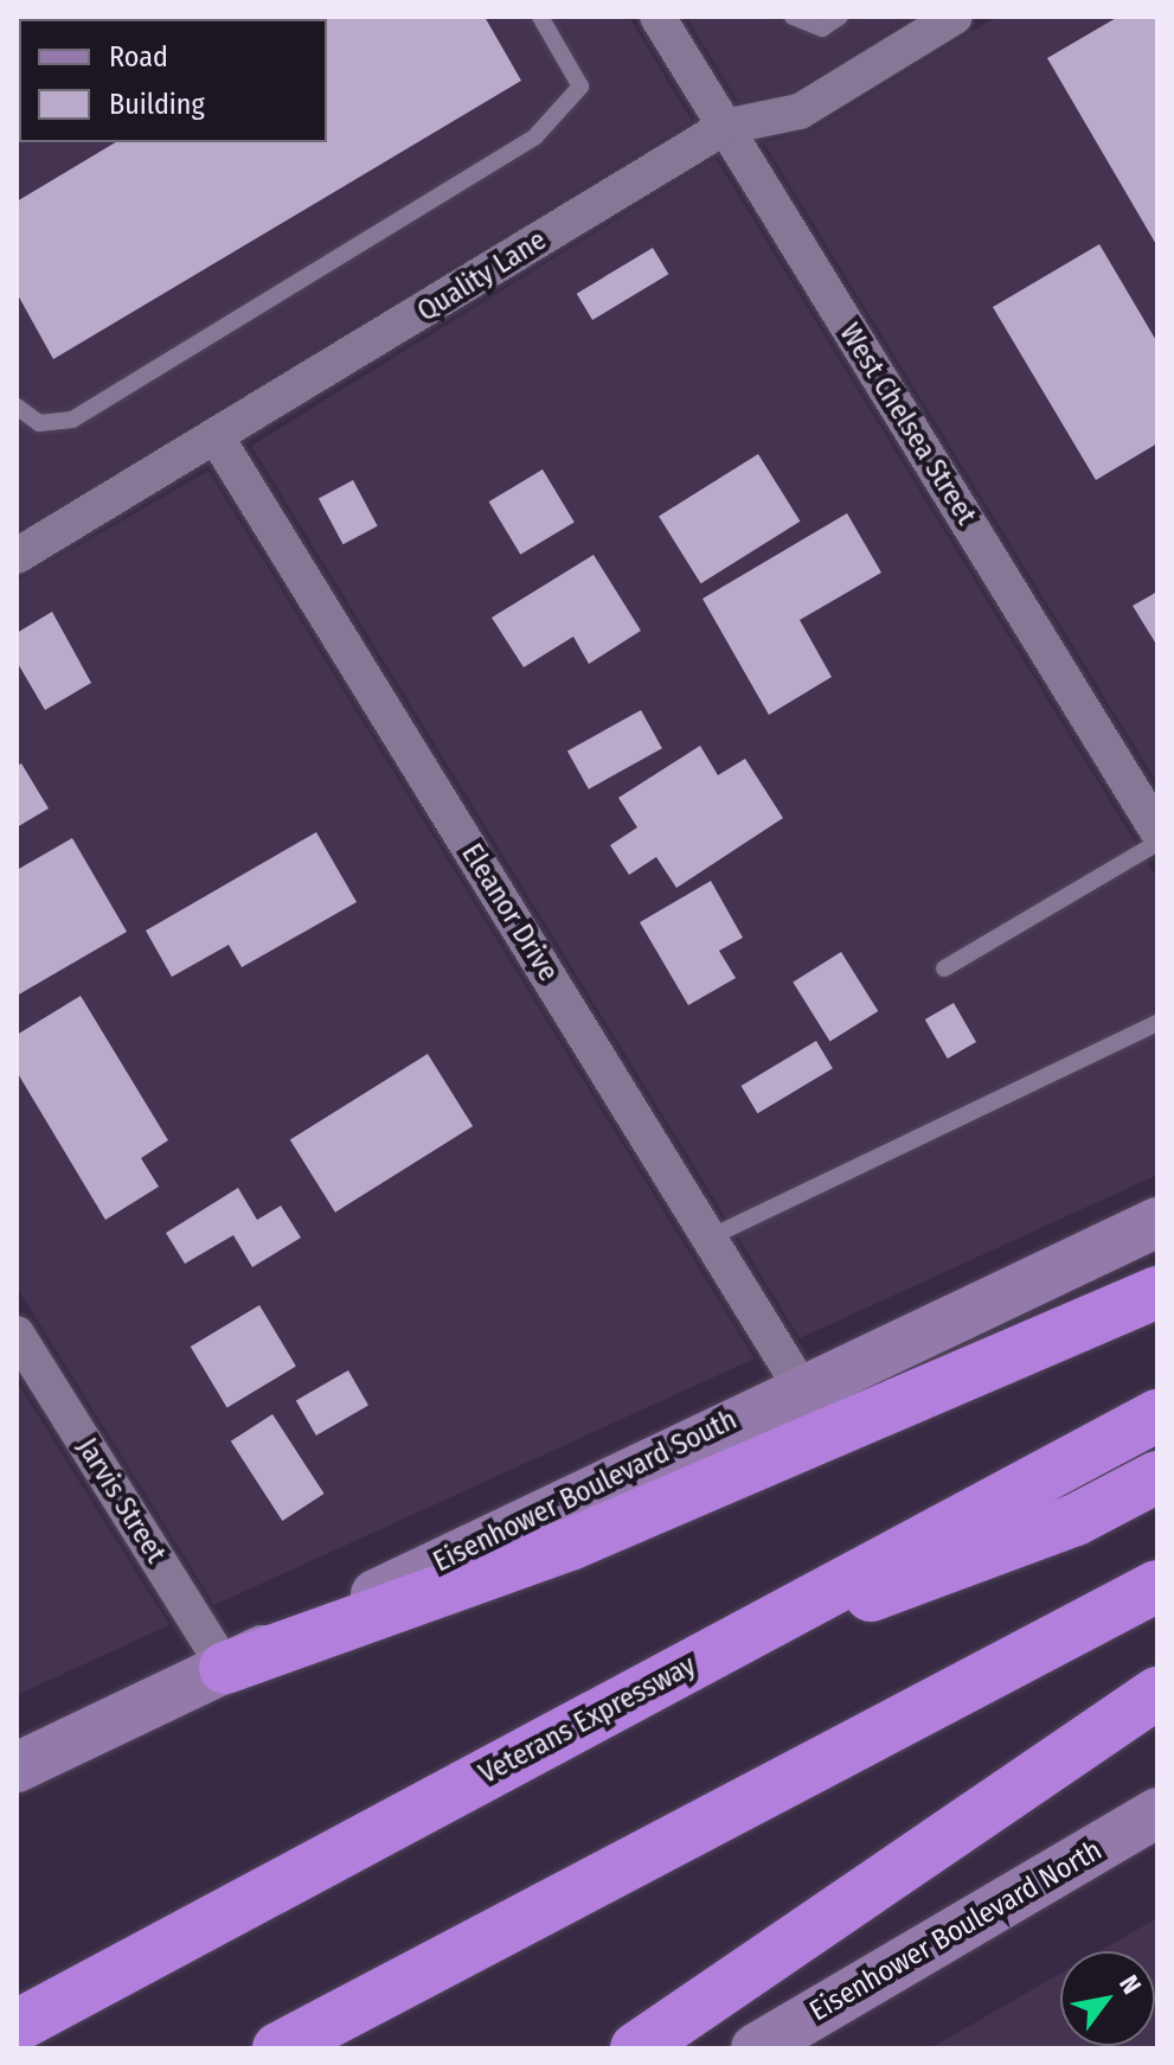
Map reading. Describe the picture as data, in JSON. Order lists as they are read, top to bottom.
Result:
{
  "streets": {
    "highway": ["Veterans Expressway"],
    "main road": ["Eisenhower Boulevard South", "Eisenhower Boulevard North"],
    "street": [
      "Quality Lane",
      "West Chelsea Street",
      "Eleanor Drive",
      "Jarvis Street"
    ]
  },
  "crossings": [
    ["Quality Lane", "West Chelsea Street"],
    ["Quality Lane", "Eleanor Drive"],
    ["Eleanor Drive", "Eisenhower Boulevard South"],
    ["Eisenhower Boulevard South", "Jarvis Street"]
  ],
  "legend": ["Road", "Building"],
  "north": "top right"
}
